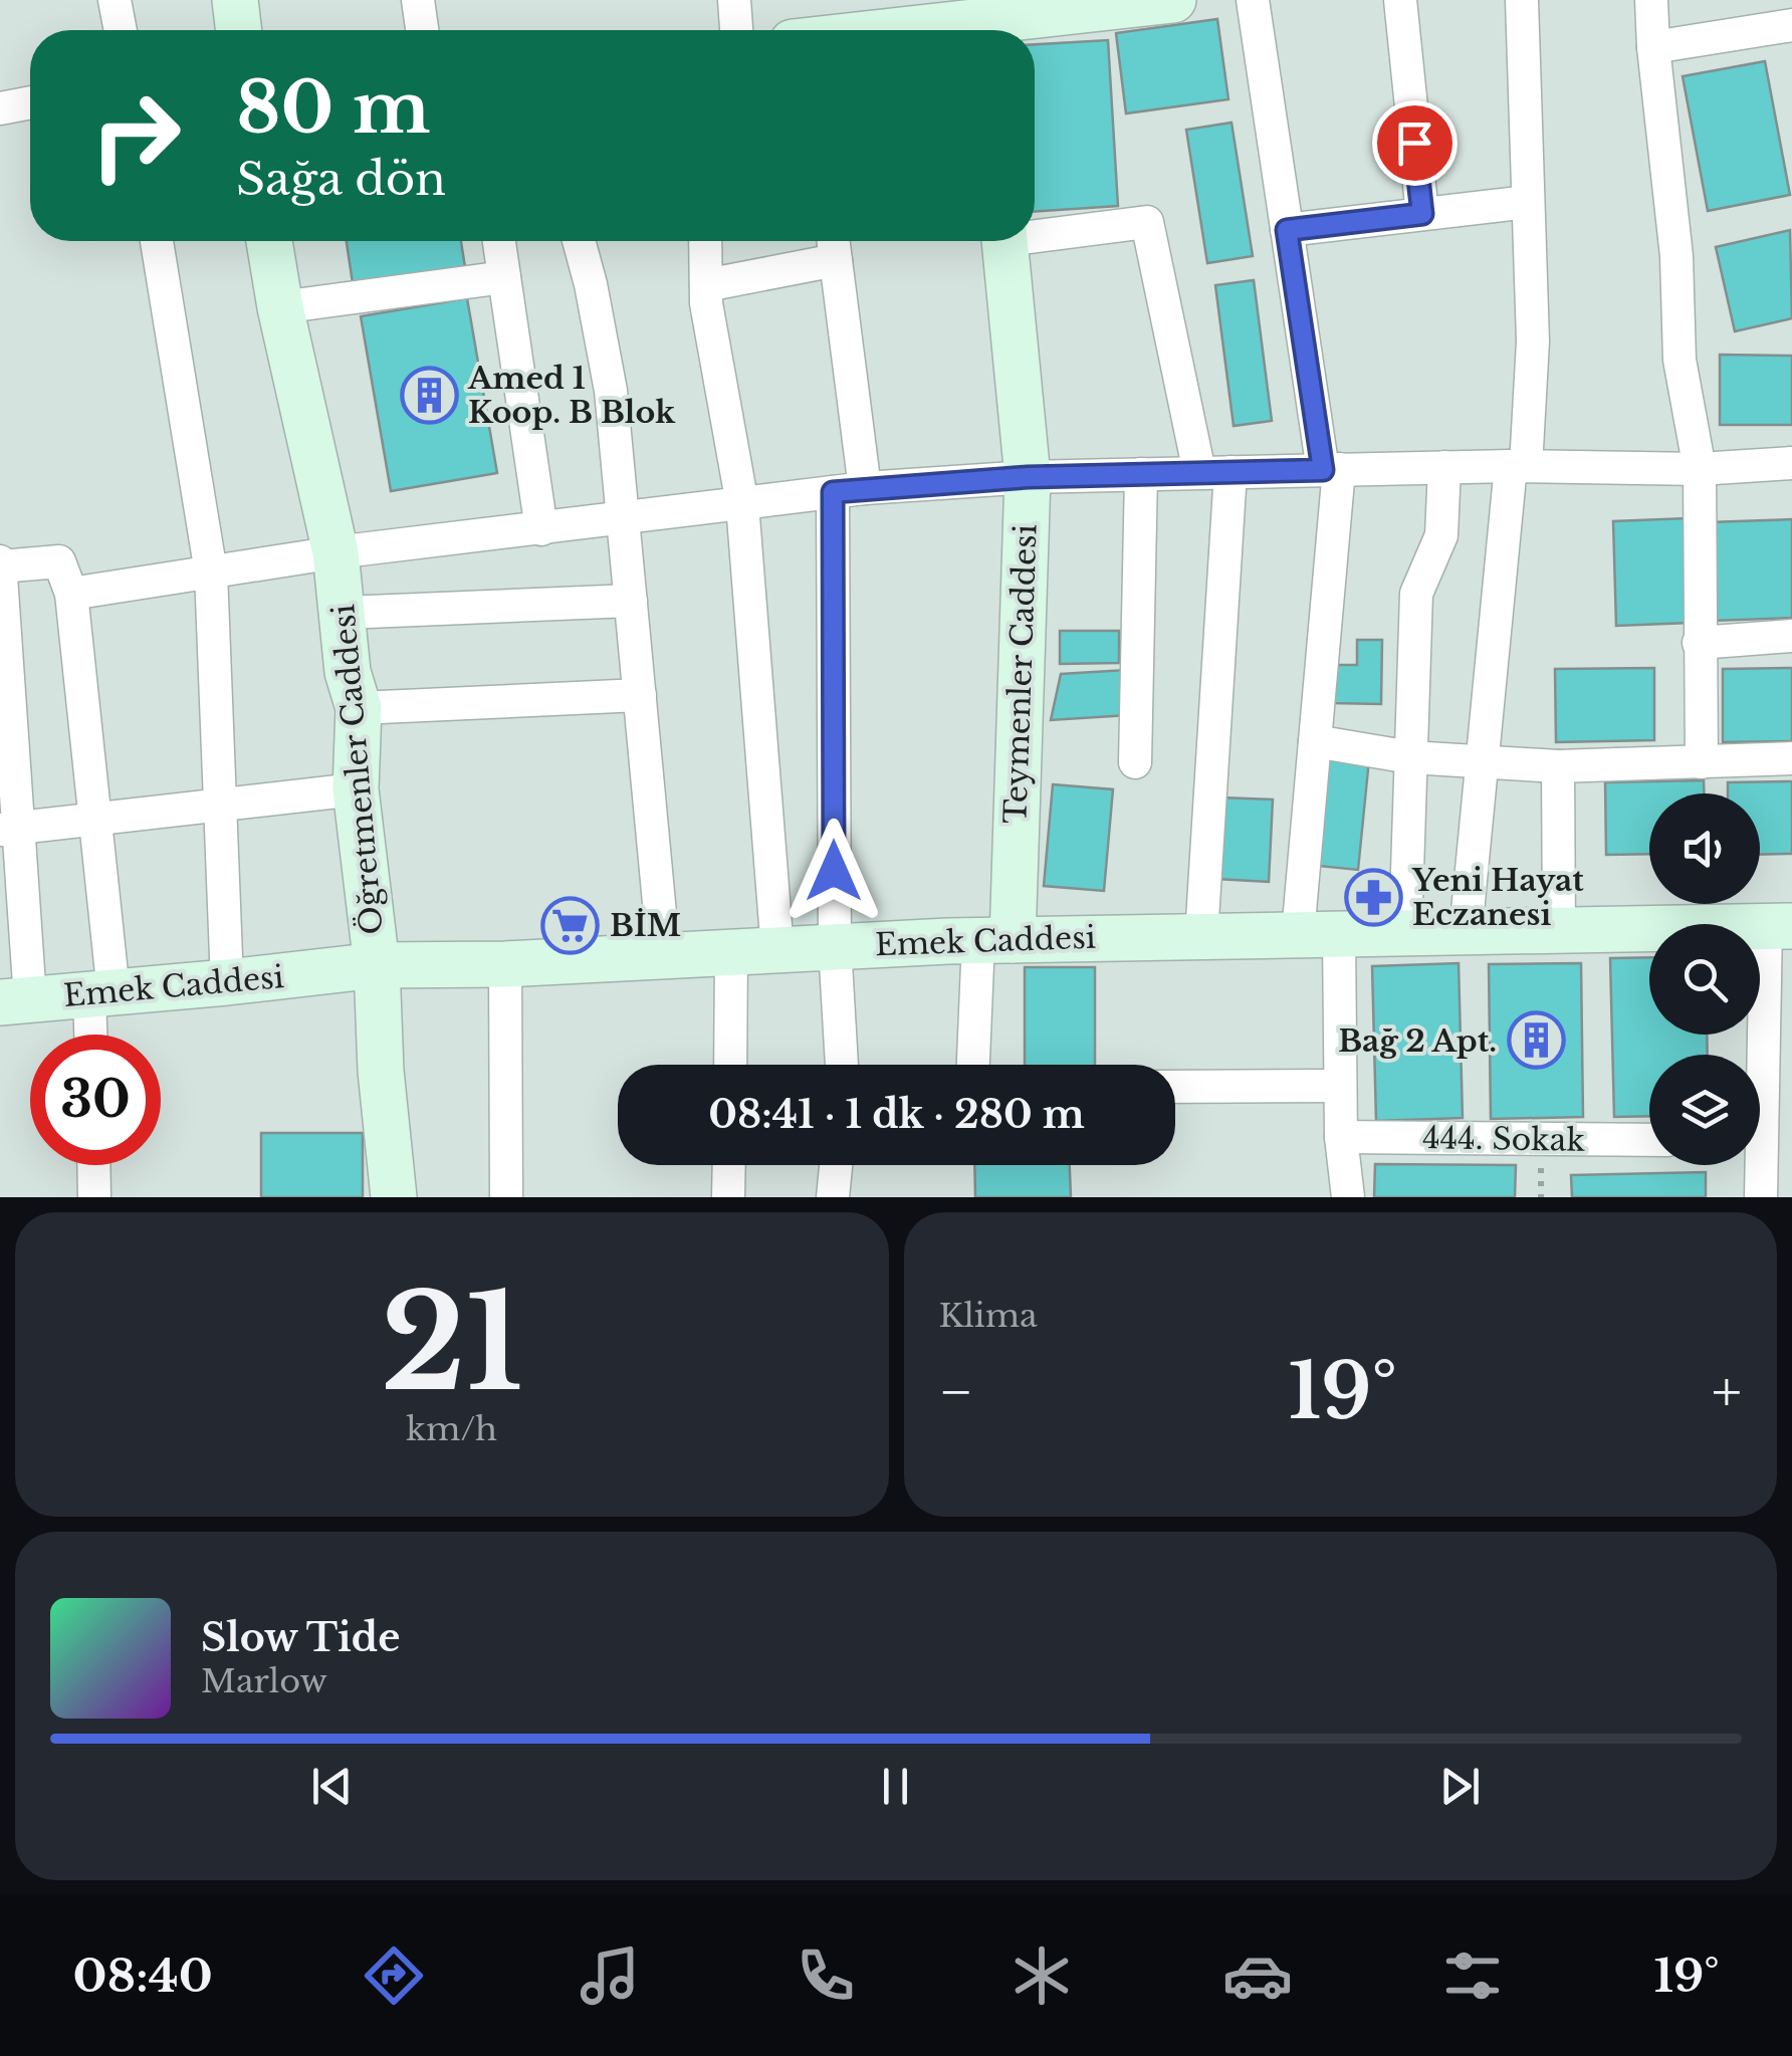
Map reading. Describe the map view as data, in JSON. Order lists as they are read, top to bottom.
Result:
{
  "streets": {
    "street": [
      "Teymenler Caddesi",
      "Öğretmenler Caddesi",
      "Emek Caddesi",
      "444. Sokak"
    ]
  },
  "crossings": [
    ["Teymenler Caddesi", "Emek Caddesi"],
    ["Öğretmenler Caddesi", "Emek Caddesi"]
  ],
  "places": {
    "building": ["Amed 1 Koop. B Blok", "Bağ 2 Apt."],
    "pharmacy": ["Yeni Hayat Eczanesi"],
    "supermarket": ["BİM"]
  },
  "page": {
    "turn": ["80 m", "Sağa dön"],
    "limit": "30",
    "trip": "08:41 · 1 dk · 280 m",
    "tile": [
      ["21", "km/h"],
      "Klima"
    ],
    "heat": ["−", "19°", "+"],
    "song": ["Slow Tide", "Marlow"],
    "tabs": ["08:40", "19°"]
  }
}
